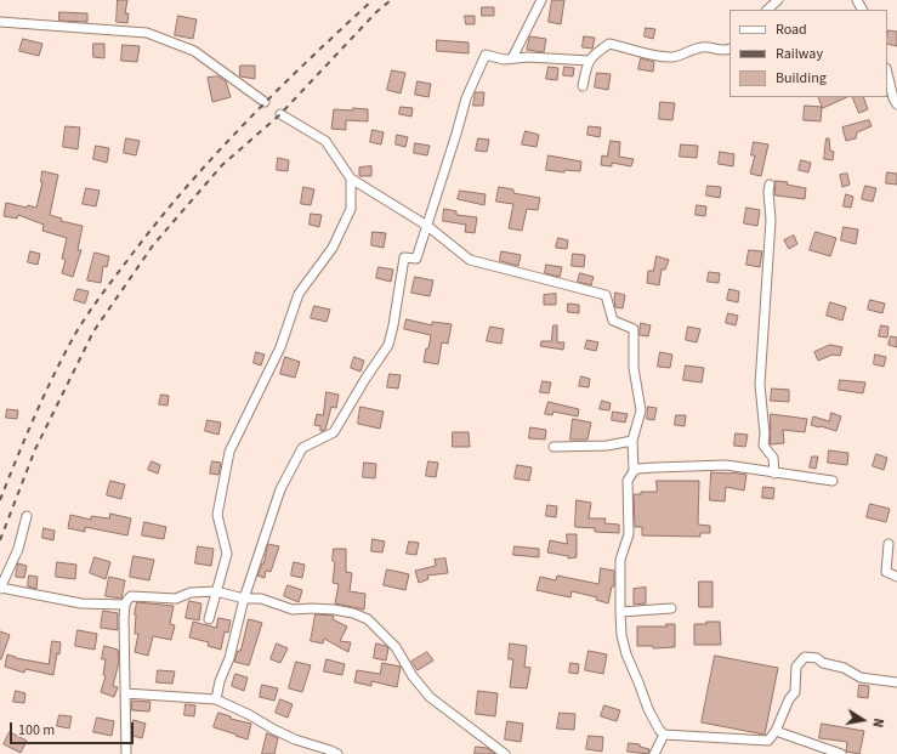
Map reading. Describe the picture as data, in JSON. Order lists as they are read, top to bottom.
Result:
{
  "legend": ["Road", "Railway", "Building"],
  "scale_bar": "100 m",
  "north": "right"
}
